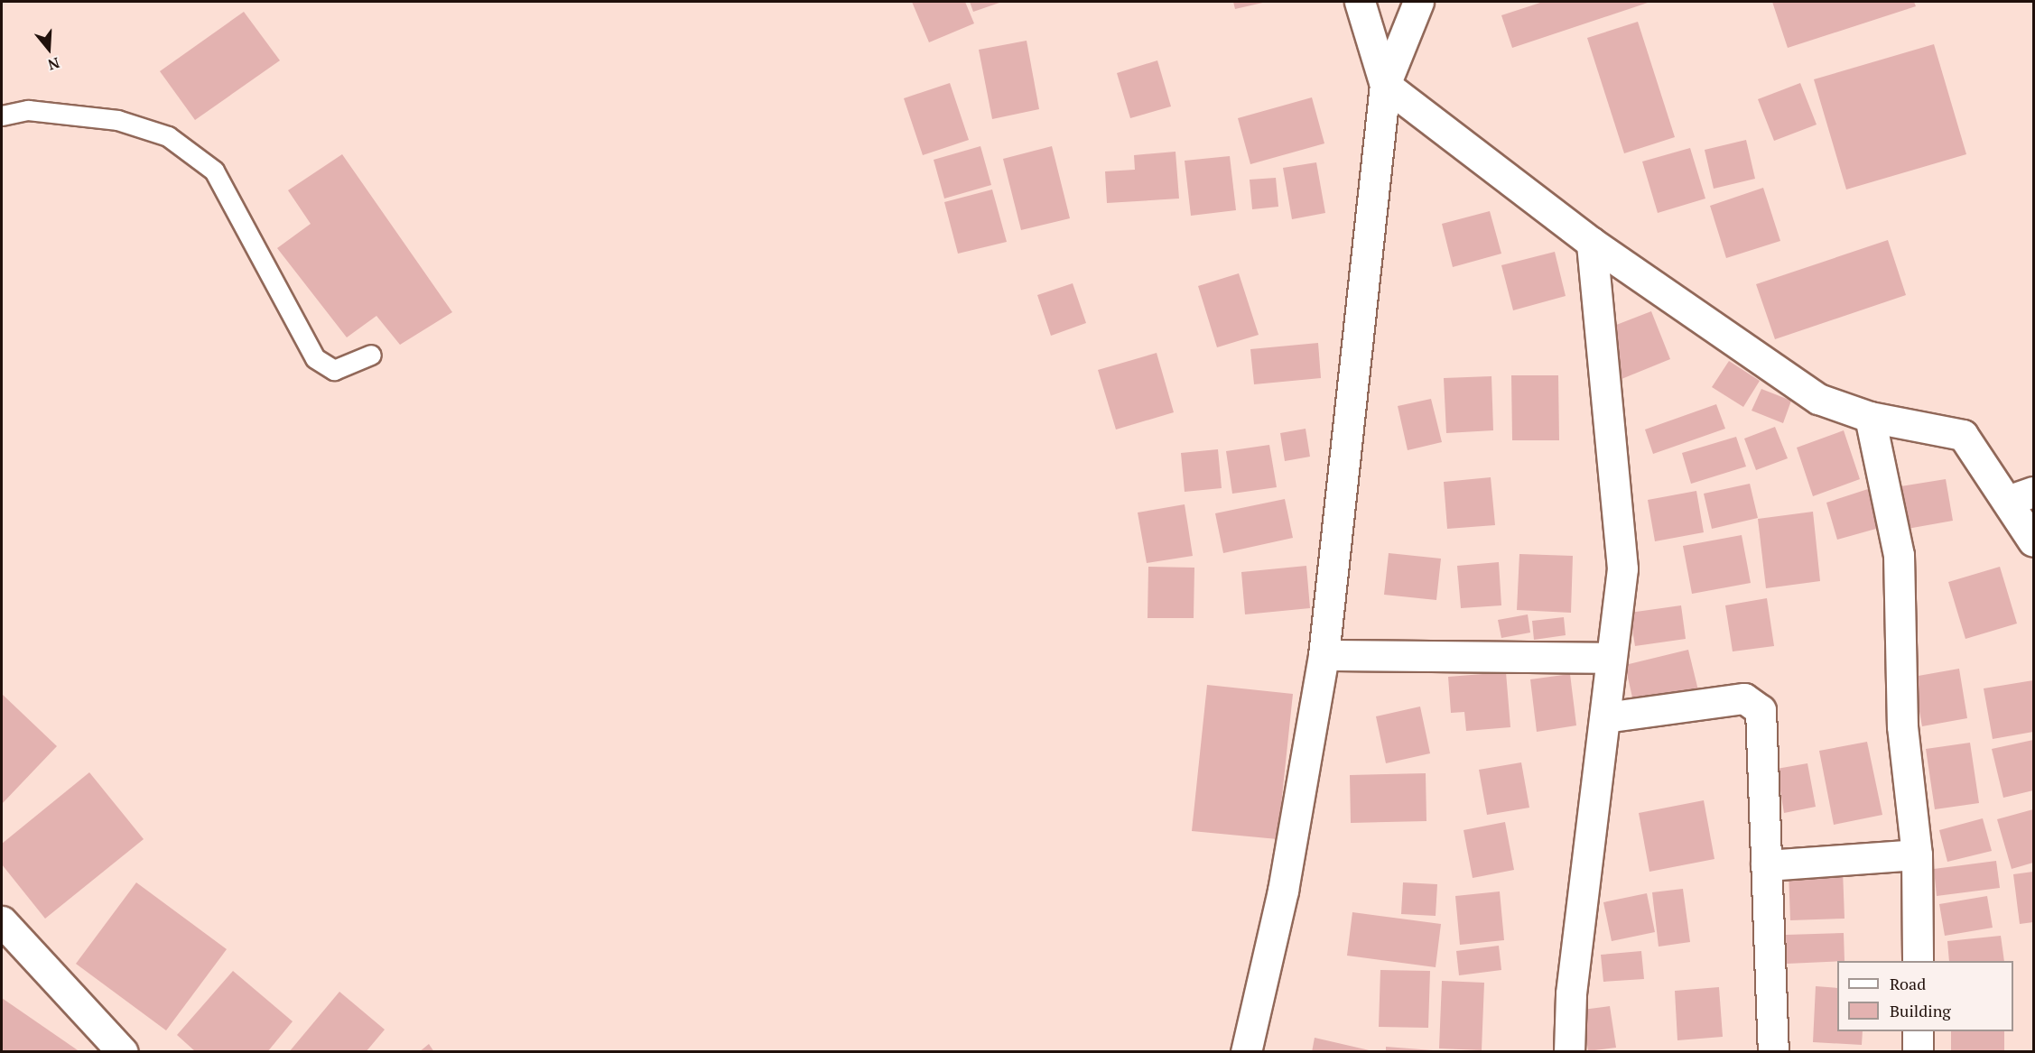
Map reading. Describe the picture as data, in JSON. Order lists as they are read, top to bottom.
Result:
{
  "legend": ["Road", "Building"],
  "north": "bottom"
}
